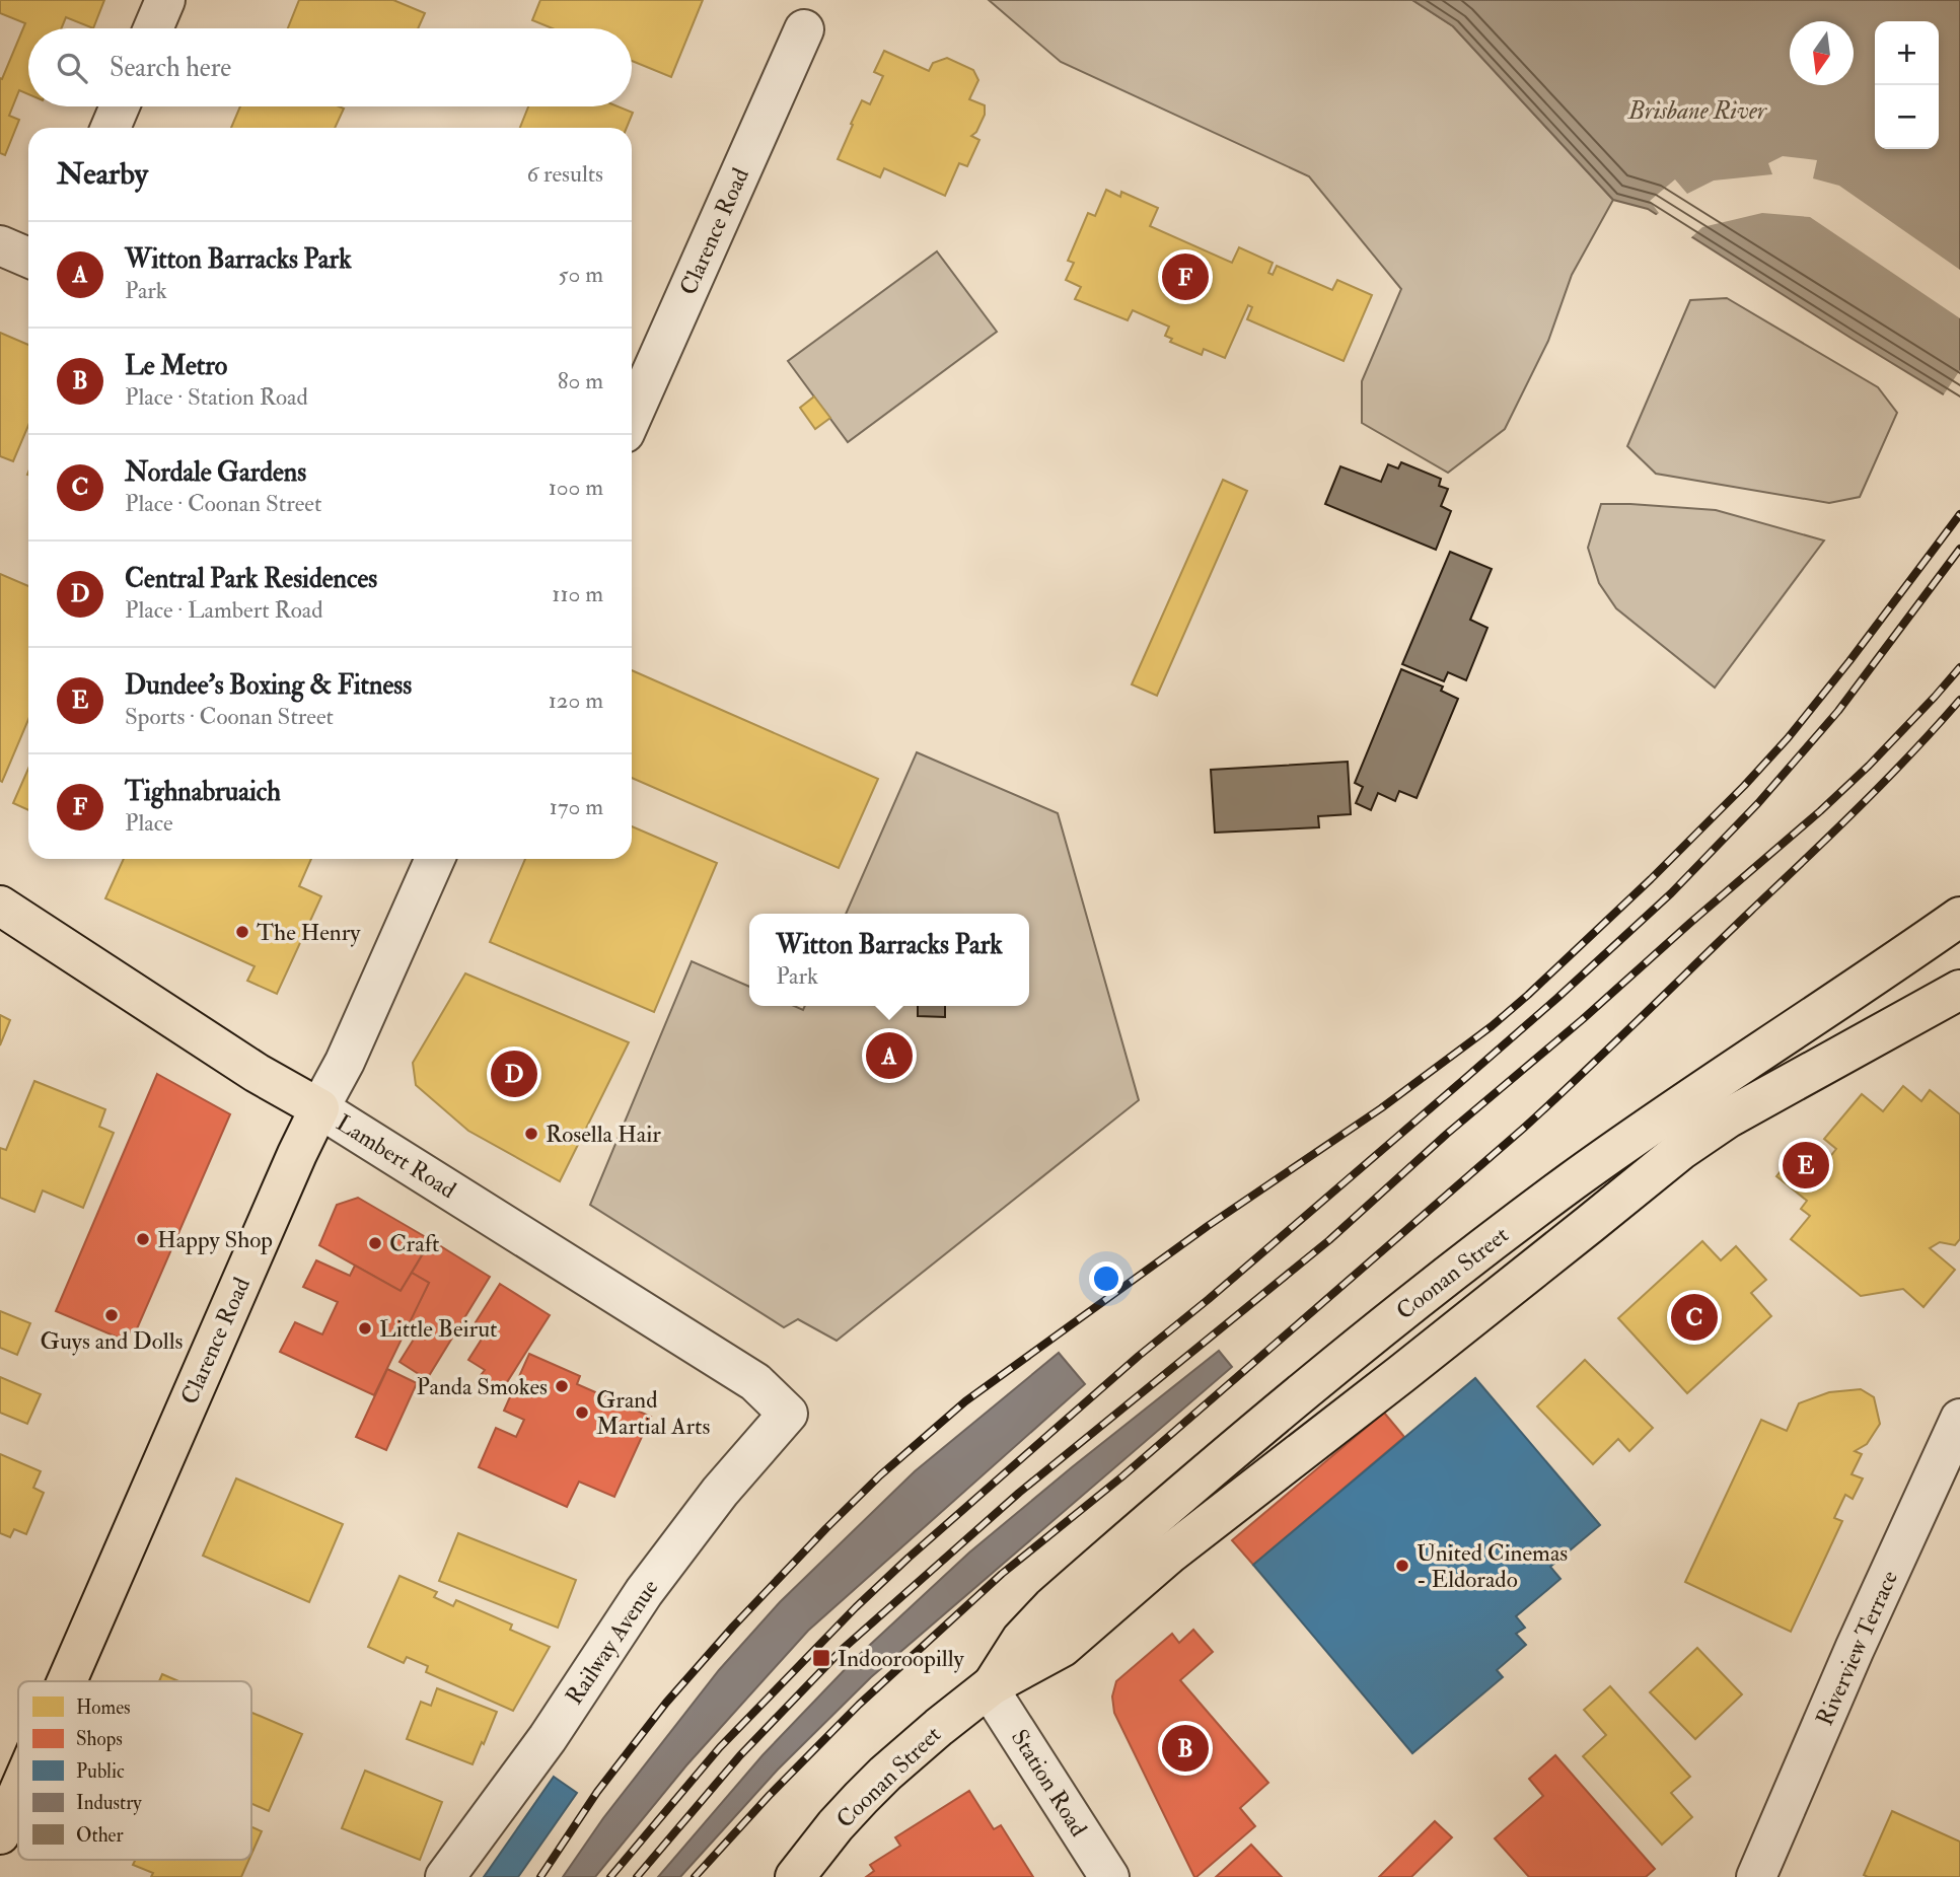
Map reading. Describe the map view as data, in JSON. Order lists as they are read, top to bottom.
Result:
{
  "streets": {
    "main road": ["Clarence Road", "Lambert Road", "Coonan Street"],
    "street": ["Railway Avenue", "Riverview Terrace", "Station Road"]
  },
  "crossings": [
    ["Clarence Road", "Lambert Road"],
    ["Lambert Road", "Railway Avenue"],
    ["Coonan Street", "Station Road"]
  ],
  "water": ["Brisbane River"],
  "places": {
    "other": [
      "The Henry",
      "Rosella Hair",
      "Happy Shop",
      "Craft",
      "Guys and Dolls",
      "Little Beirut",
      "Panda Smokes",
      "Grand Martial Arts",
      "United Cinemas - Eldorado"
    ],
    "transit": ["Indooroopilly"]
  },
  "legend": [
    "Homes",
    "Shops",
    "Public",
    "Industry",
    "Other"
  ],
  "north": "bottom",
  "page": {
    "map_buttons": ["+", "−"],
    "search": "Search here",
    "heading": ["Nearby", "6 results"],
    "list": [
      {
        "mark": "A",
        "name": "Witton Barracks Park",
        "note": "Park",
        "value": "50 m"
      },
      {
        "mark": "B",
        "name": "Le Metro",
        "note": "Place · Station Road",
        "value": "80 m"
      },
      {
        "mark": "C",
        "name": "Nordale Gardens",
        "note": "Place · Coonan Street",
        "value": "100 m"
      },
      {
        "mark": "D",
        "name": "Central Park Residences",
        "note": "Place · Lambert Road",
        "value": "110 m"
      },
      {
        "mark": "E",
        "name": "Dundee's Boxing & Fitness",
        "note": "Sports · Coonan Street",
        "value": "120 m"
      },
      {
        "mark": "F",
        "name": "Tighnabruaich",
        "note": "Place",
        "value": "170 m"
      }
    ],
    "pins": [
      "F",
      "A",
      "D",
      "E",
      "C",
      "B"
    ],
    "popup": ["Witton Barracks Park", "Park"]
  }
}
